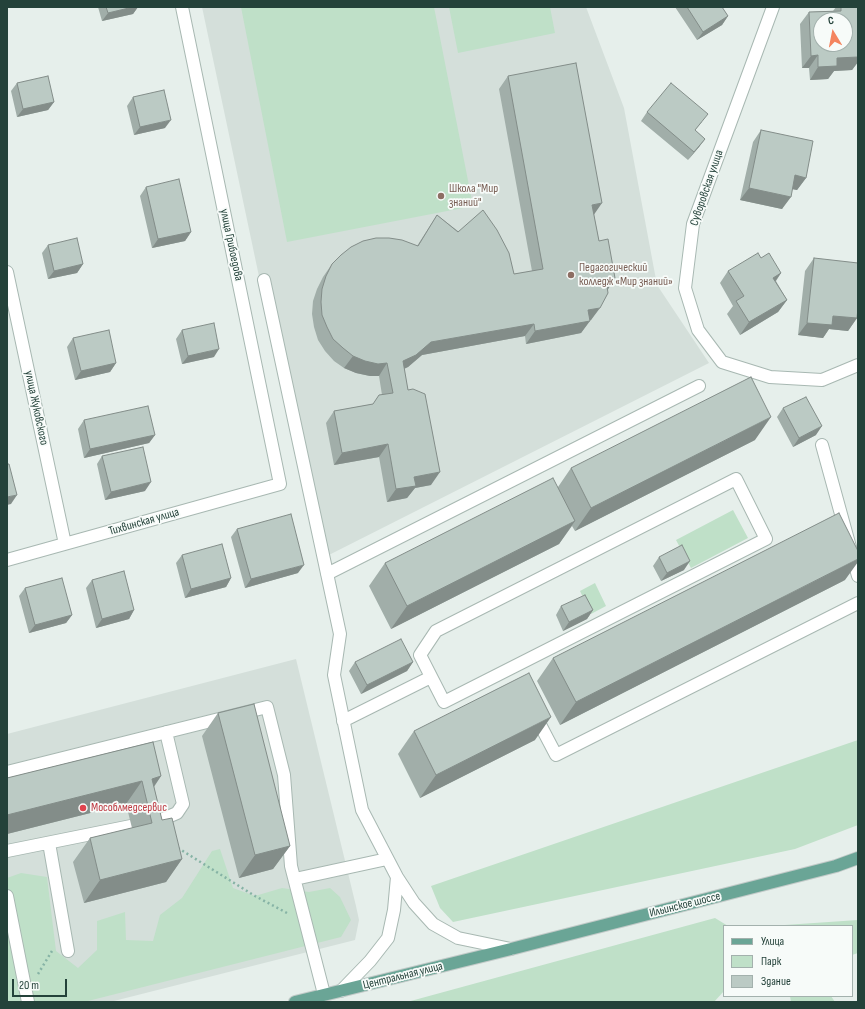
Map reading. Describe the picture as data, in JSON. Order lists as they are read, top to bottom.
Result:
{
  "streets": {
    "main road": ["Ильинское шоссе", "Центральная улица"],
    "street": [
      "Суворовская улица",
      "улица Грибоедова",
      "улица Жуковского",
      "Тихвинская улица"
    ]
  },
  "crossings": [
    ["улица Грибоедова", "Тихвинская улица"],
    ["улица Жуковского", "Тихвинская улица"],
    ["Ильинское шоссе", "Центральная улица"]
  ],
  "places": ["Школа \"Мир знаний\"", "Педагогический колледж «Мир знаний»", "Мособлмедсервис"],
  "legend": ["Улица", "Парк", "Здание"],
  "scale_bar": "20 m",
  "north": "top"
}
